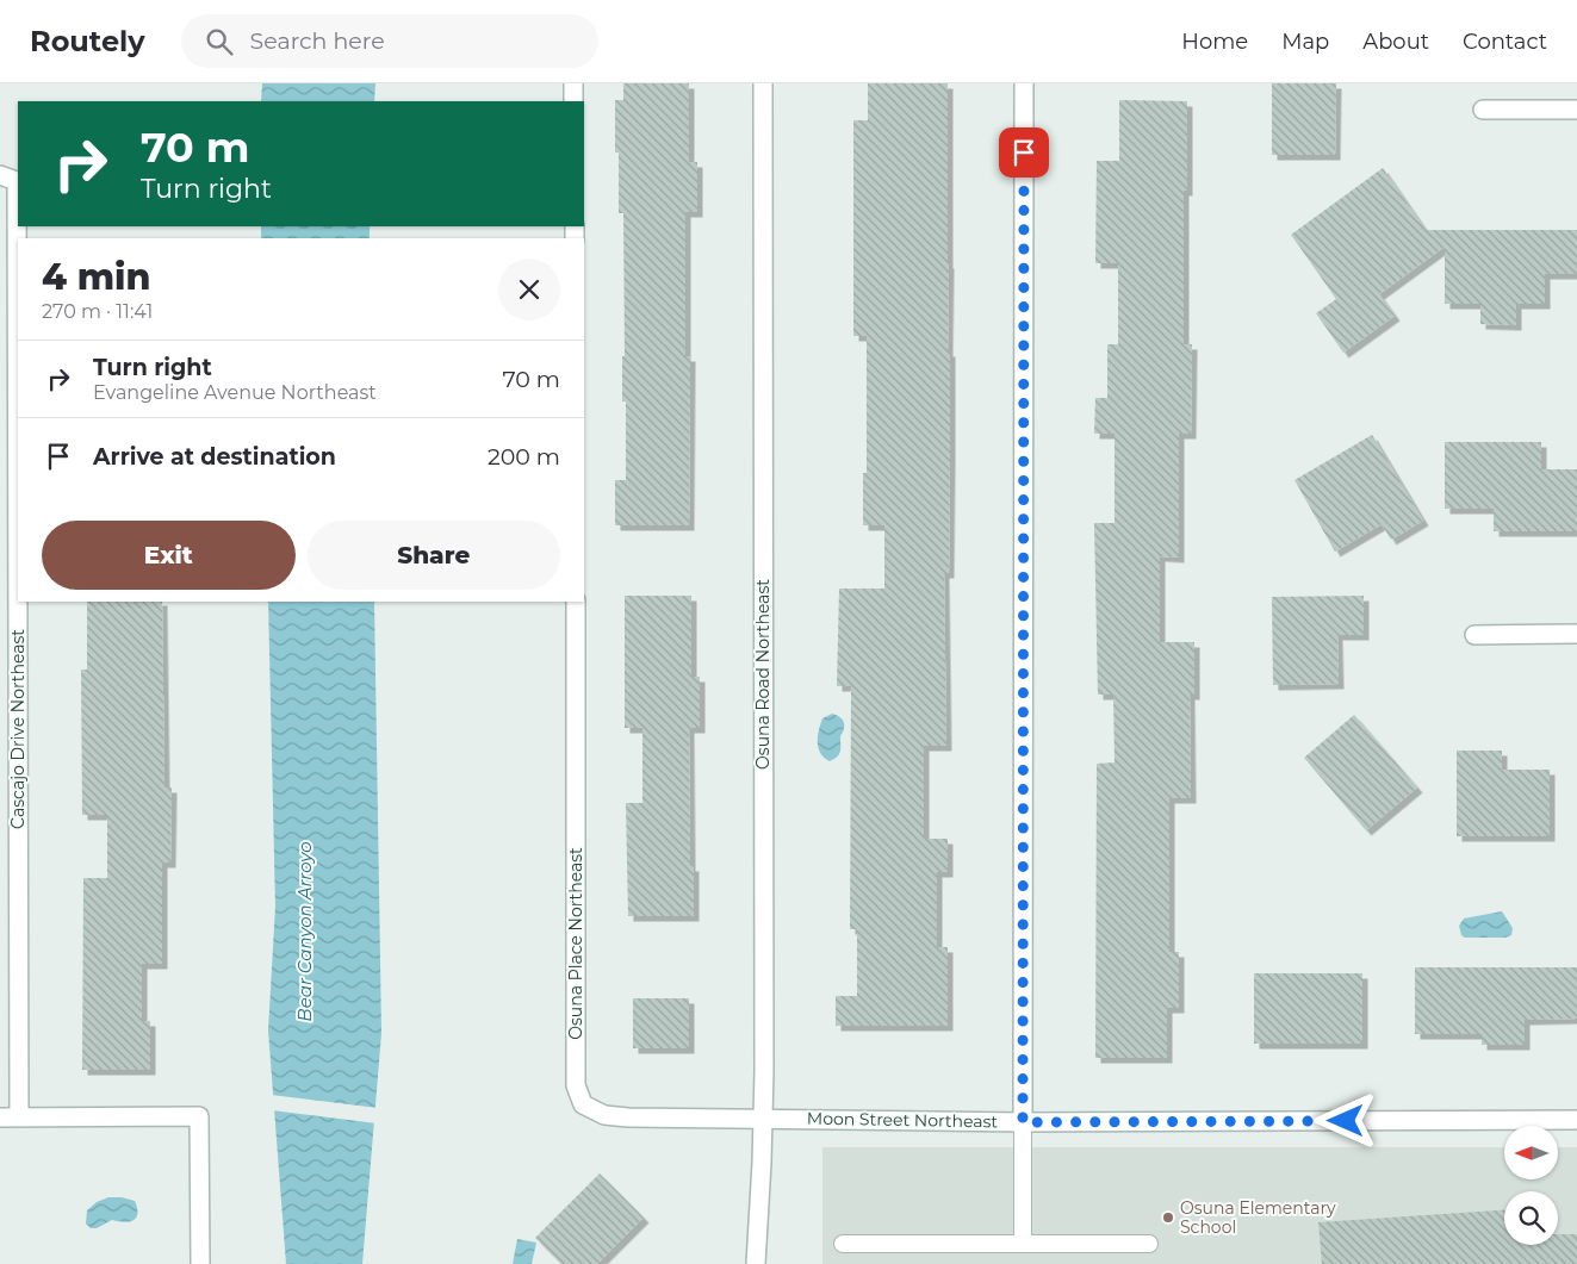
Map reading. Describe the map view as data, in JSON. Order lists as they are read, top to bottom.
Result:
{
  "streets": {
    "street": [
      "Osuna Road Northeast",
      "Cascajo Drive Northeast",
      "Osuna Place Northeast",
      "Moon Street Northeast"
    ]
  },
  "crossings": [
    ["Osuna Road Northeast", "Osuna Place Northeast"],
    ["Osuna Road Northeast", "Moon Street Northeast"],
    ["Osuna Place Northeast", "Moon Street Northeast"]
  ],
  "water": ["Bear Canyon Arroyo"],
  "places": ["Osuna Elementary School"],
  "north": "left",
  "page": {
    "header": "Routely",
    "search": "Search here",
    "nav": [
      "Home",
      "Map",
      "About",
      "Contact"
    ],
    "turn": ["70 m", "Turn right"],
    "heading": ["4 min", "270 m · 11:41"],
    "list": [
      {
        "name": "Turn right",
        "note": "Evangeline Avenue Northeast",
        "value": "70 m"
      },
      {
        "name": "Arrive at destination",
        "value": "200 m"
      }
    ],
    "buttons": ["Exit", "Share"]
  }
}
